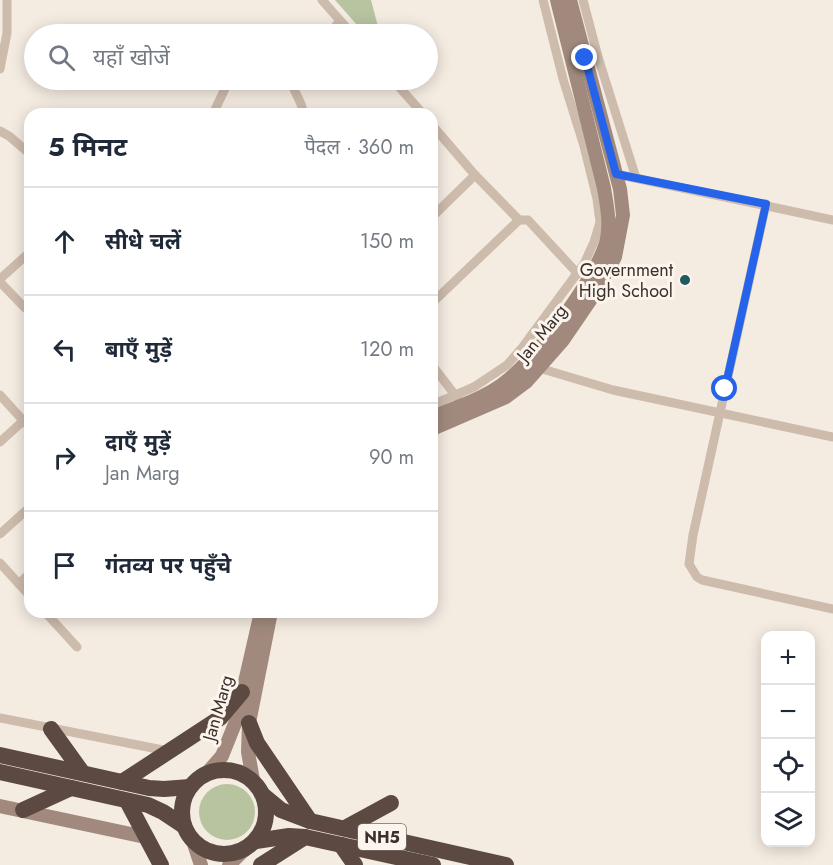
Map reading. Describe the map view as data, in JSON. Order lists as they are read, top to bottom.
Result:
{
  "streets": {
    "highway": ["NH5"],
    "main road": ["Jan Marg"]
  },
  "crossings": [
    ["Jan Marg", "NH5"]
  ],
  "places": ["Government High School"],
  "page": {
    "search": "यहाँ खोजें",
    "heading": ["5 मिनट", "पैदल · 360 m"],
    "list": [
      ["सीधे चलें", "150 m"],
      ["बाएँ मुड़ें", "120 m"],
      ["दाएँ मुड़ें", "Jan Marg", "90 m"],
      "गंतव्य पर पहुँचे"
    ],
    "map_buttons": ["+", "−"]
  }
}
